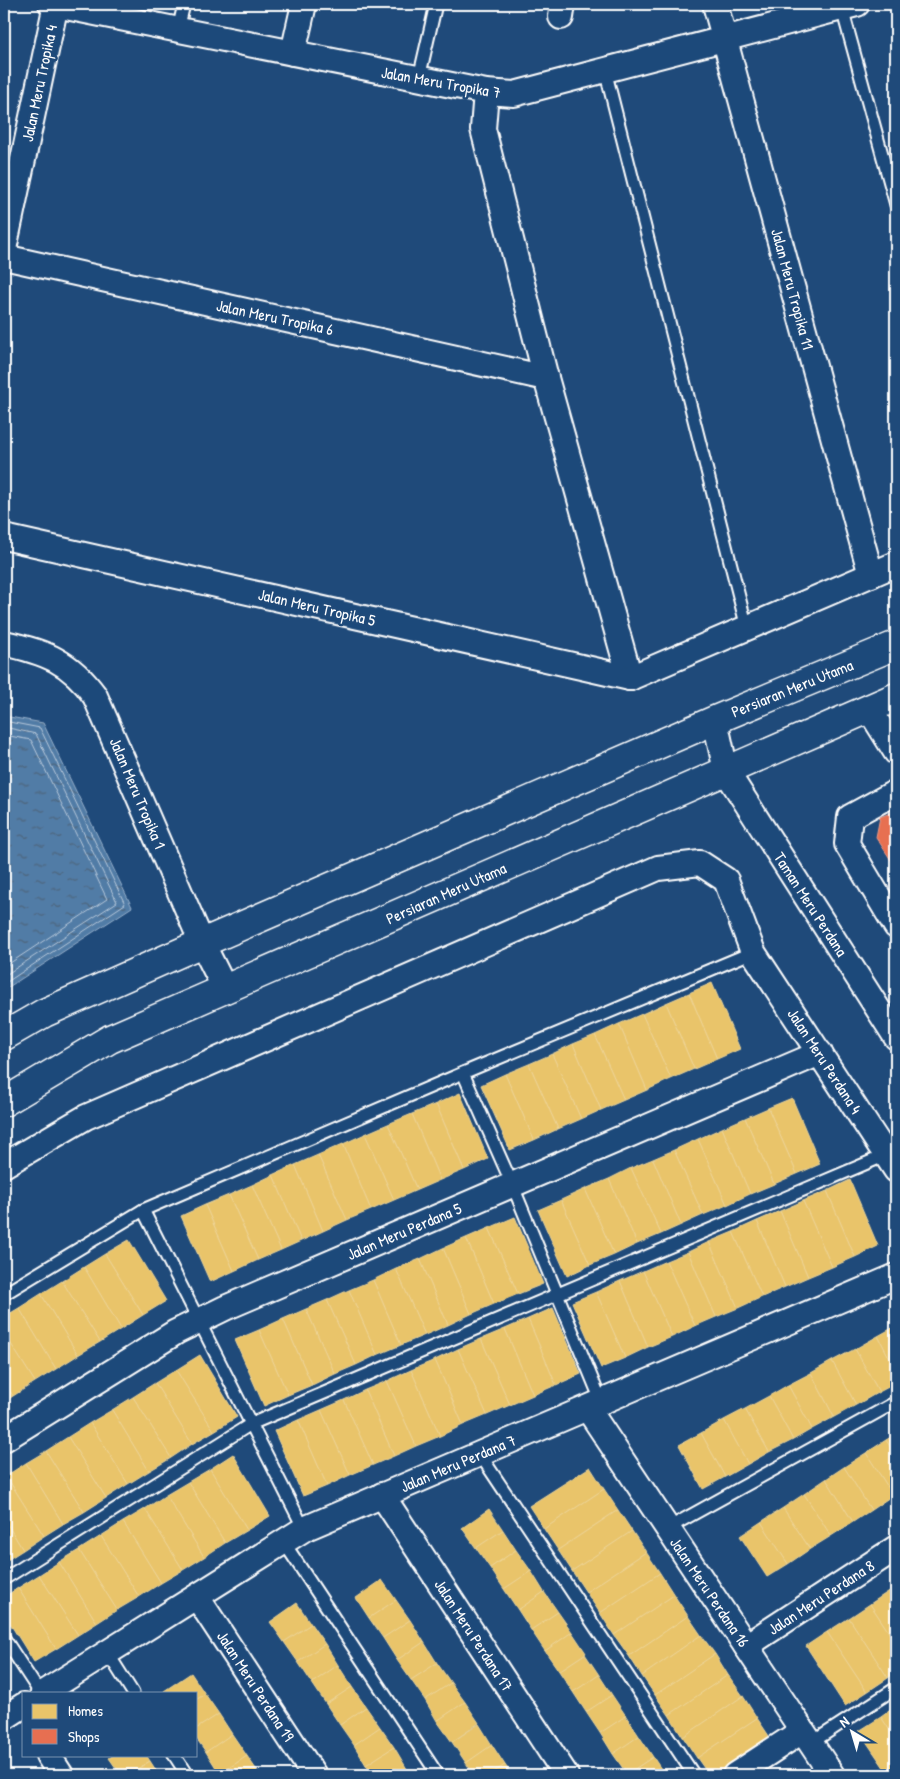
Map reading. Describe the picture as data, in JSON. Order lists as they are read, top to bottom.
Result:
{
  "streets": {
    "main road": ["Persiaran Meru Utama"],
    "street": [
      "Jalan Meru Tropika 7",
      "Jalan Meru Tropika 4",
      "Jalan Meru Tropika 11",
      "Jalan Meru Tropika 6",
      "Jalan Meru Tropika 5",
      "Jalan Meru Tropika 1",
      "Taman Meru Perdana",
      "Jalan Meru Perdana 4",
      "Jalan Meru Perdana 5",
      "Jalan Meru Perdana 7",
      "Jalan Meru Perdana 16",
      "Jalan Meru Perdana 8",
      "Jalan Meru Perdana 17",
      "Jalan Meru Perdana 19"
    ]
  },
  "crossings": [
    ["Jalan Meru Tropika 7", "Jalan Meru Tropika 4"],
    ["Jalan Meru Tropika 7", "Jalan Meru Tropika 11"],
    ["Persiaran Meru Utama", "Jalan Meru Tropika 1"],
    ["Persiaran Meru Utama", "Taman Meru Perdana"],
    ["Jalan Meru Perdana 4", "Jalan Meru Perdana 5"],
    ["Jalan Meru Perdana 7", "Jalan Meru Perdana 16"],
    ["Jalan Meru Perdana 7", "Jalan Meru Perdana 17"],
    ["Jalan Meru Perdana 7", "Jalan Meru Perdana 19"],
    ["Jalan Meru Perdana 16", "Jalan Meru Perdana 8"]
  ],
  "legend": ["Homes", "Shops"],
  "north": "top left"
}
